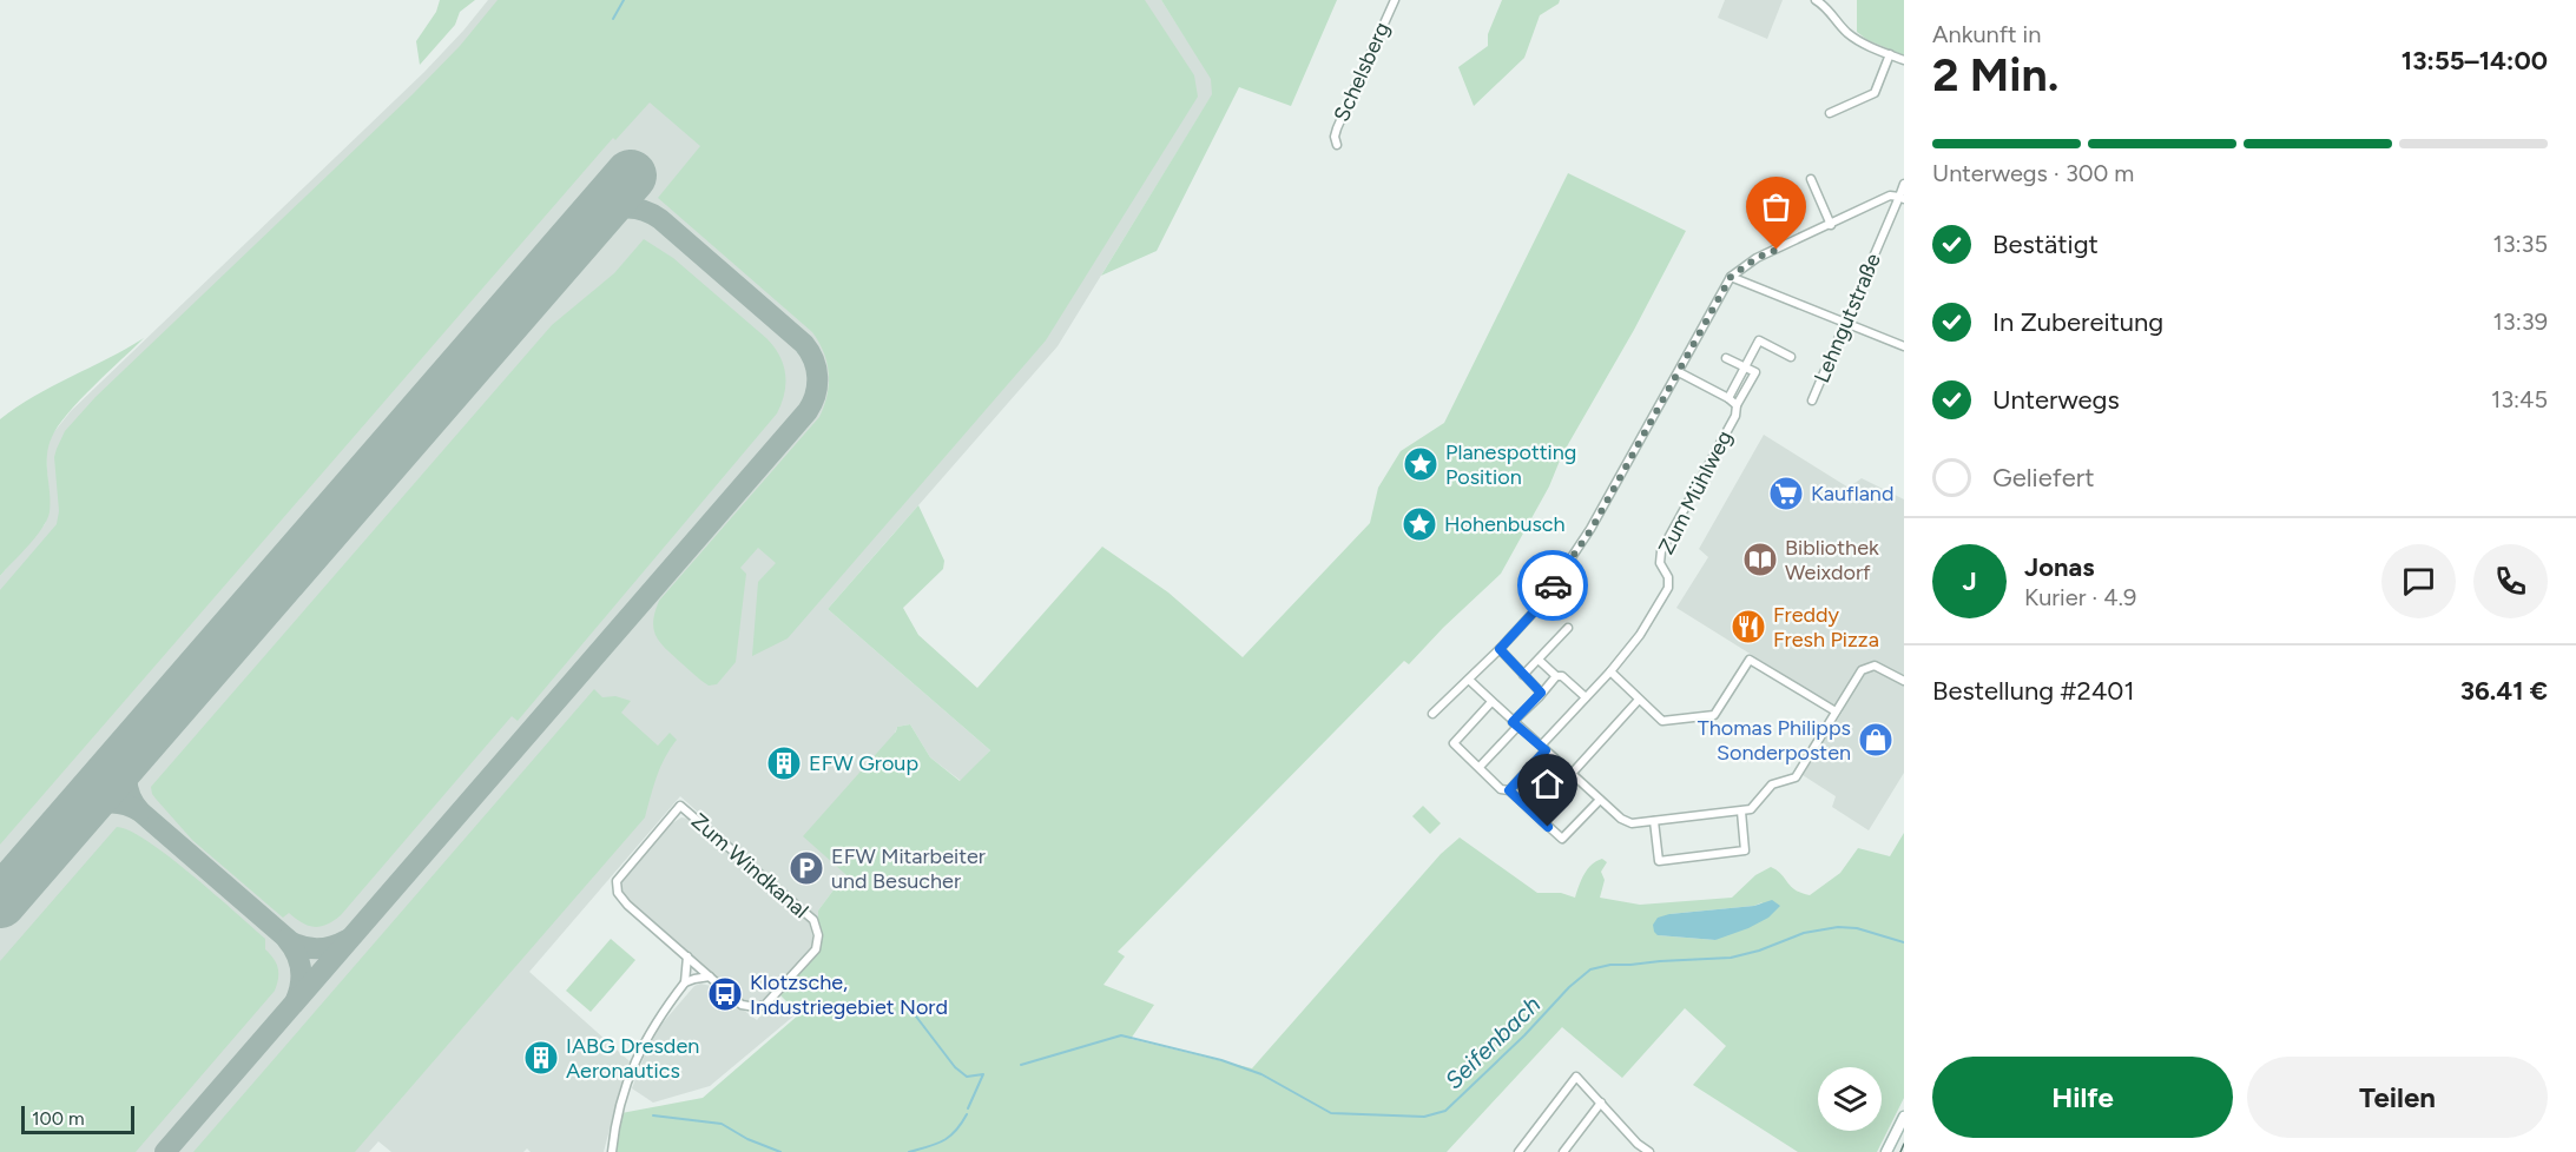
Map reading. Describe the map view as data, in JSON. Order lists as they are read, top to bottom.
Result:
{
  "streets": {
    "street": [
      "Schelsberg",
      "Lehngutstraße",
      "Zum Mühlweg",
      "Zum Windkanal"
    ]
  },
  "water": ["Seifenbach"],
  "places": {
    "place": ["Planespotting Position", "Hohenbusch"],
    "supermarket": ["Kaufland"],
    "library": ["Bibliothek Weixdorf"],
    "restaurant": ["Freddy Fresh Pizza"],
    "shop": ["Thomas Philipps Sonderposten"],
    "building": ["EFW Group", "IABG Dresden Aeronautics"],
    "parking": ["EFW Mitarbeiter und Besucher"],
    "bus stop": ["Klotzsche, Industriegebiet Nord"]
  },
  "scale_bar": "100 m",
  "page": {
    "heading": ["2 Min.", "Ankunft in", "13:55–14:00"],
    "panel": [
      "Jonas",
      "Kurier · 4.9",
      "Bestellung #2401",
      "36.41 €"
    ],
    "bar": "Unterwegs · 300 m",
    "list": [
      ["Bestätigt", "13:35"],
      ["In Zubereitung", "13:39"],
      ["Unterwegs", "13:45"],
      "Geliefert"
    ],
    "round": "J",
    "buttons": ["Hilfe", "Teilen"],
    "scale": "100 m"
  }
}
